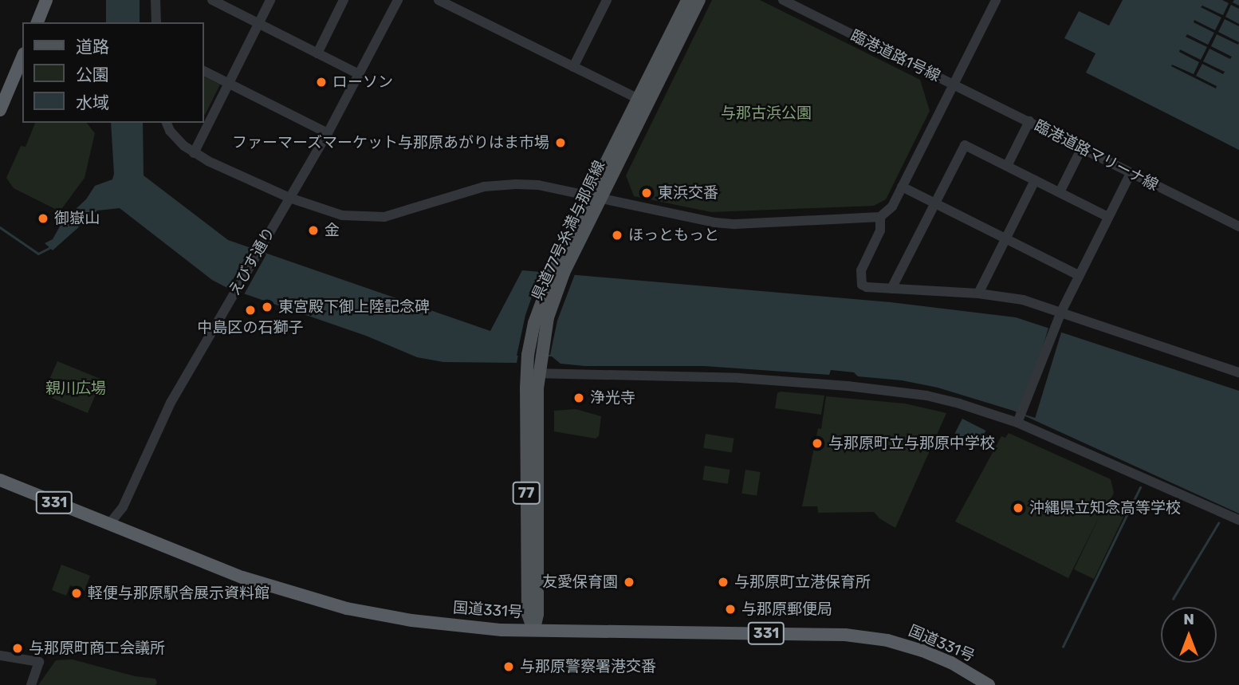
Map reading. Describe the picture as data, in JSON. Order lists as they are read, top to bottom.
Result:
{
  "streets": {
    "highway": ["331", "国道331号"],
    "main road": ["県道77号糸満与那原線", "77"],
    "street": ["臨港道路1号線", "臨港道路マリーナ線", "えびす通り"]
  },
  "crossings": [
    ["臨港道路1号線", "臨港道路マリーナ線"],
    ["県道77号糸満与那原線", "国道331号"],
    ["えびす通り", "国道331号"]
  ],
  "parks": ["与那古浜公園", "親川広場"],
  "places": [
    "ローソン",
    "ファーマーズマーケット与那原あがりはま市場",
    "東浜交番",
    "御嶽山",
    "金",
    "ほっともっと",
    "東宮殿下御上陸記念碑",
    "中島区の石獅子",
    "浄光寺",
    "与那原町立与那原中学校",
    "沖縄県立知念高等学校",
    "友愛保育園",
    "与那原町立港保育所",
    "軽便与那原駅舎展示資料館",
    "与那原郵便局",
    "与那原町商工会議所",
    "与那原警察署港交番"
  ],
  "legend": ["道路", "公園", "水域"],
  "north": "top"
}
